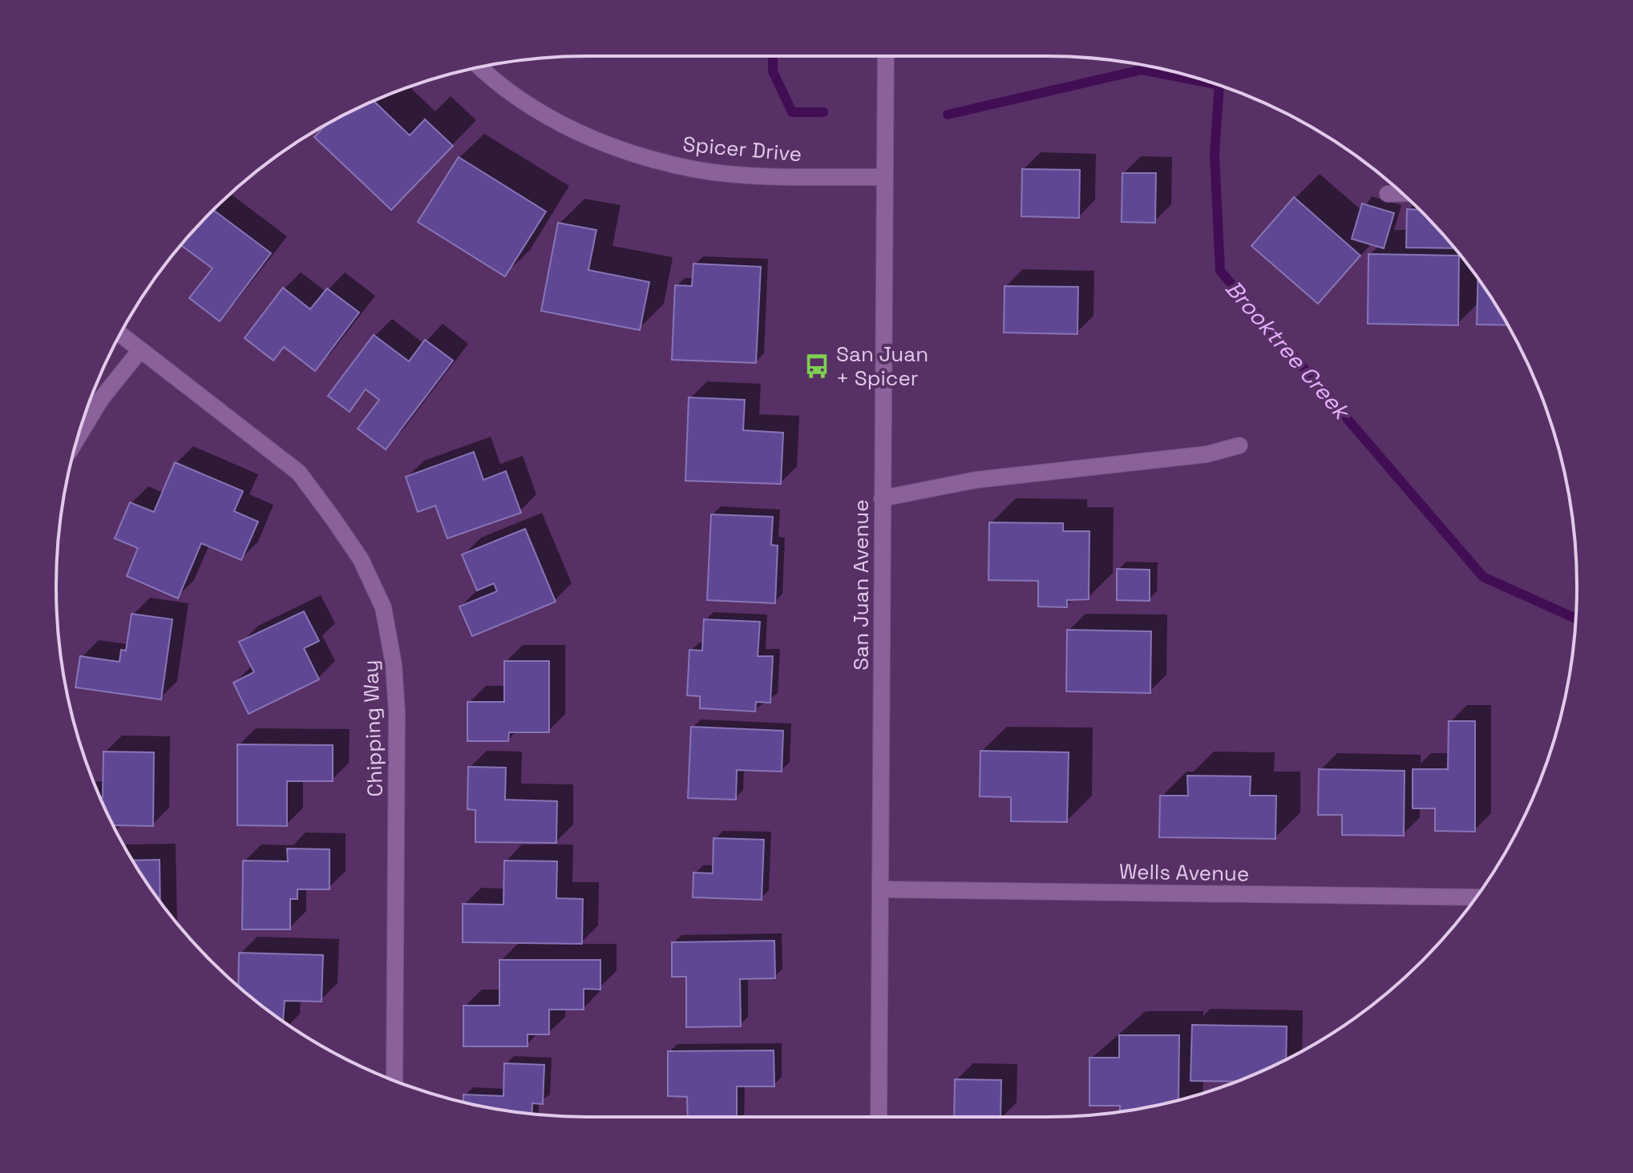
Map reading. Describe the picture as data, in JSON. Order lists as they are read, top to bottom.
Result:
{
  "streets": {
    "street": [
      "Spicer Drive",
      "San Juan Avenue",
      "Chipping Way",
      "Wells Avenue"
    ]
  },
  "crossings": [
    ["Spicer Drive", "San Juan Avenue"],
    ["San Juan Avenue", "Wells Avenue"]
  ],
  "water": ["Brooktree Creek"],
  "places": {
    "bus stop": ["San Juan + Spicer"]
  }
}
